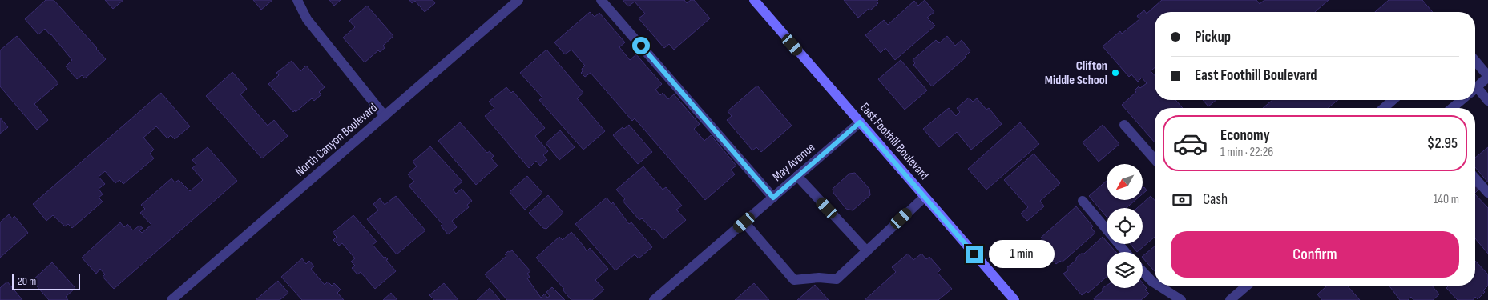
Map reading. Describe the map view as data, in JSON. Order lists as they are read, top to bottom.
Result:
{
  "streets": {
    "main road": ["East Foothill Boulevard"],
    "street": ["North Canyon Boulevard", "May Avenue"]
  },
  "crossings": [
    ["East Foothill Boulevard", "May Avenue"]
  ],
  "places": ["Clifton Middle School"],
  "scale_bar": "20 m",
  "north": "bottom left",
  "page": {
    "banner": ["Pickup", "East Foothill Boulevard"],
    "list": [
      {
        "name": "Economy",
        "note": "1 min · 22:26",
        "value": "$2.95"
      }
    ],
    "pay": ["Cash", "140 m"],
    "buttons": "Confirm",
    "bubble": "1 min",
    "scale": "20 m"
  }
}
